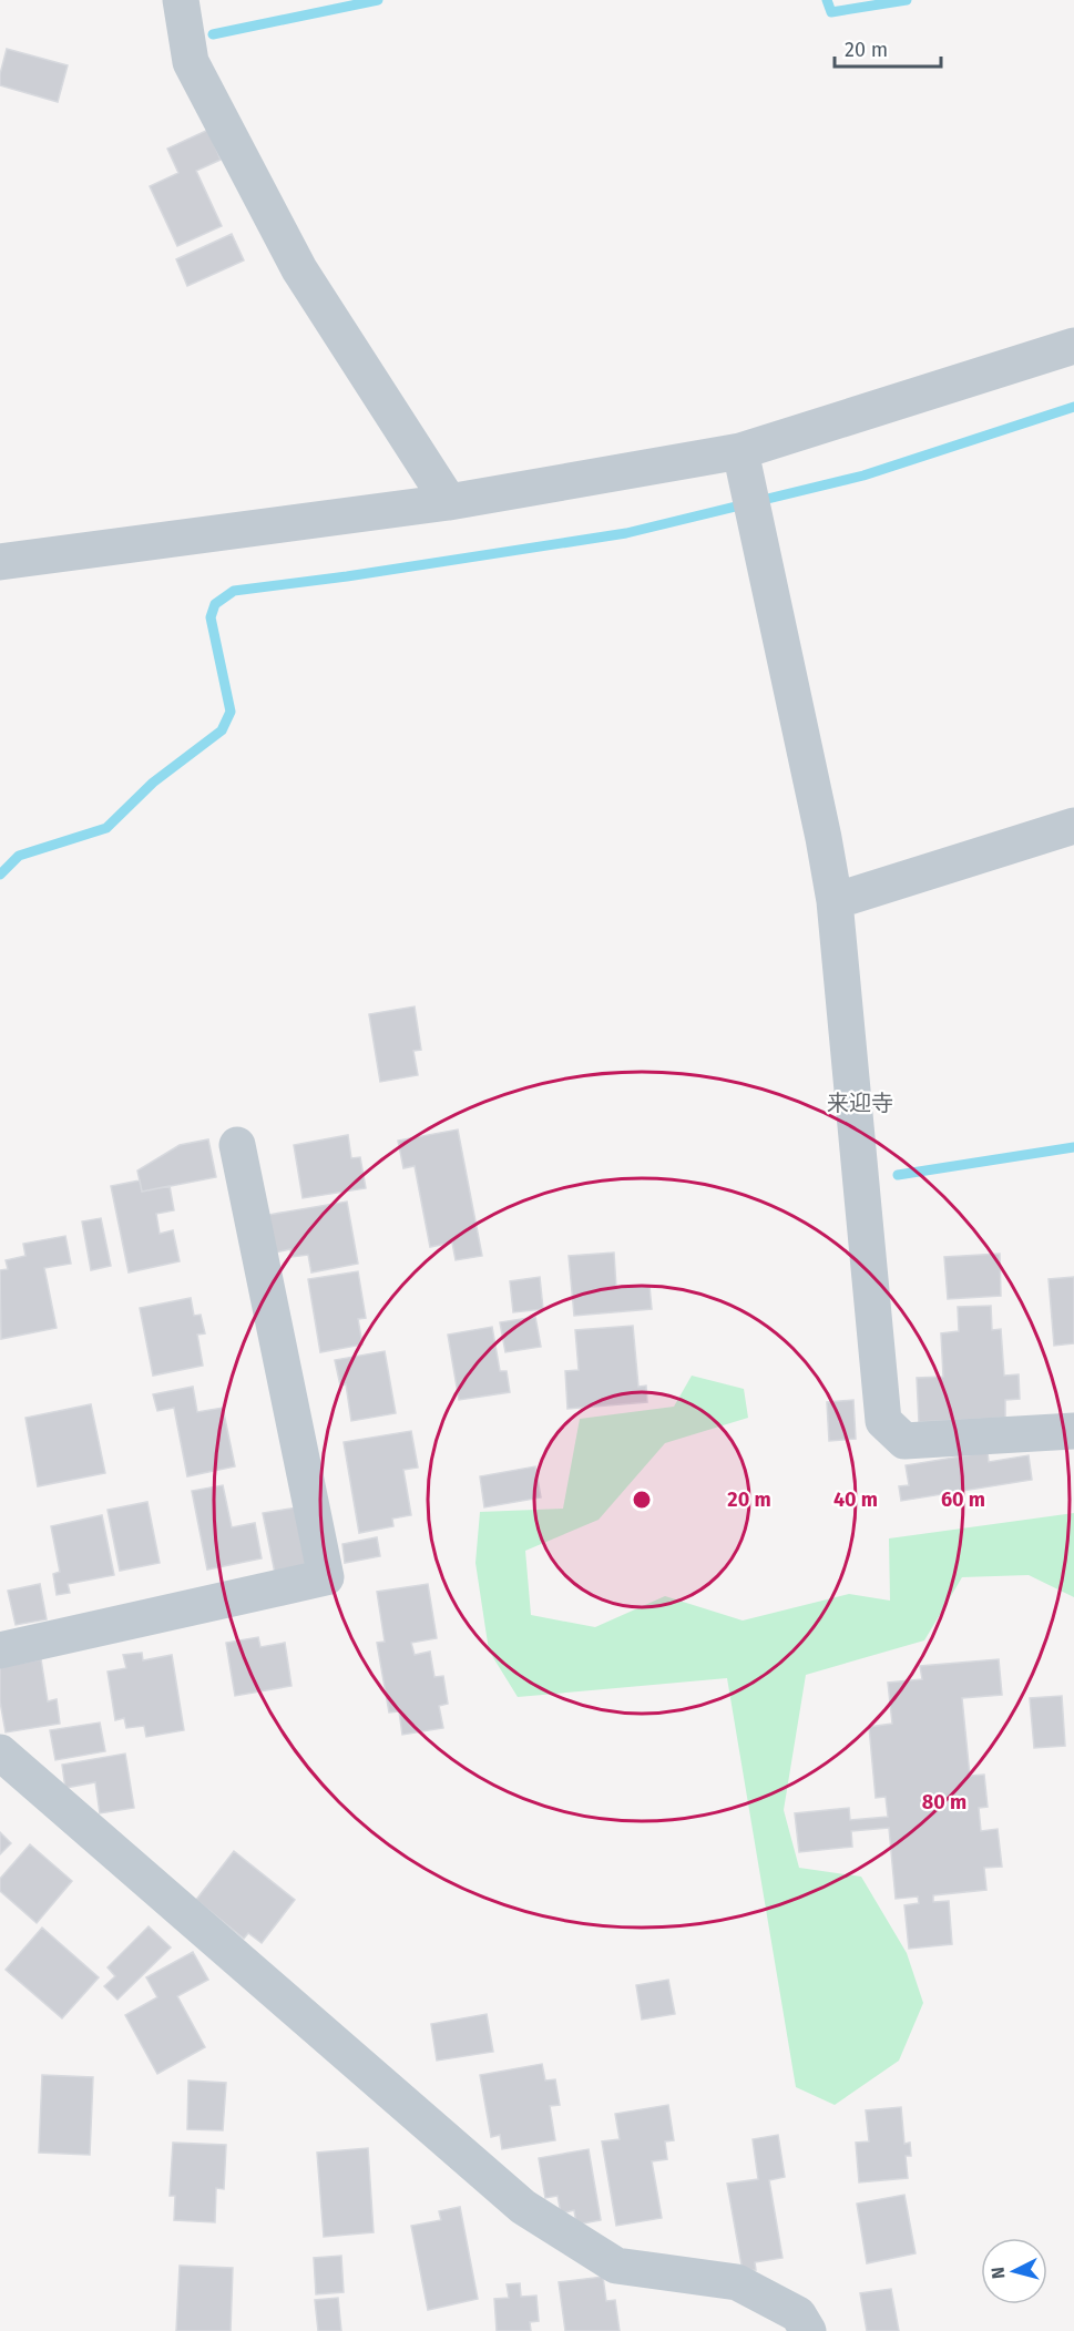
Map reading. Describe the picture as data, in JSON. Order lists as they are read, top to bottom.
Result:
{
  "districts": ["来迎寺"],
  "scale_bar": "20 m",
  "north": "left",
  "rings": [
    "20 m",
    "40 m",
    "60 m",
    "80 m"
  ]
}
